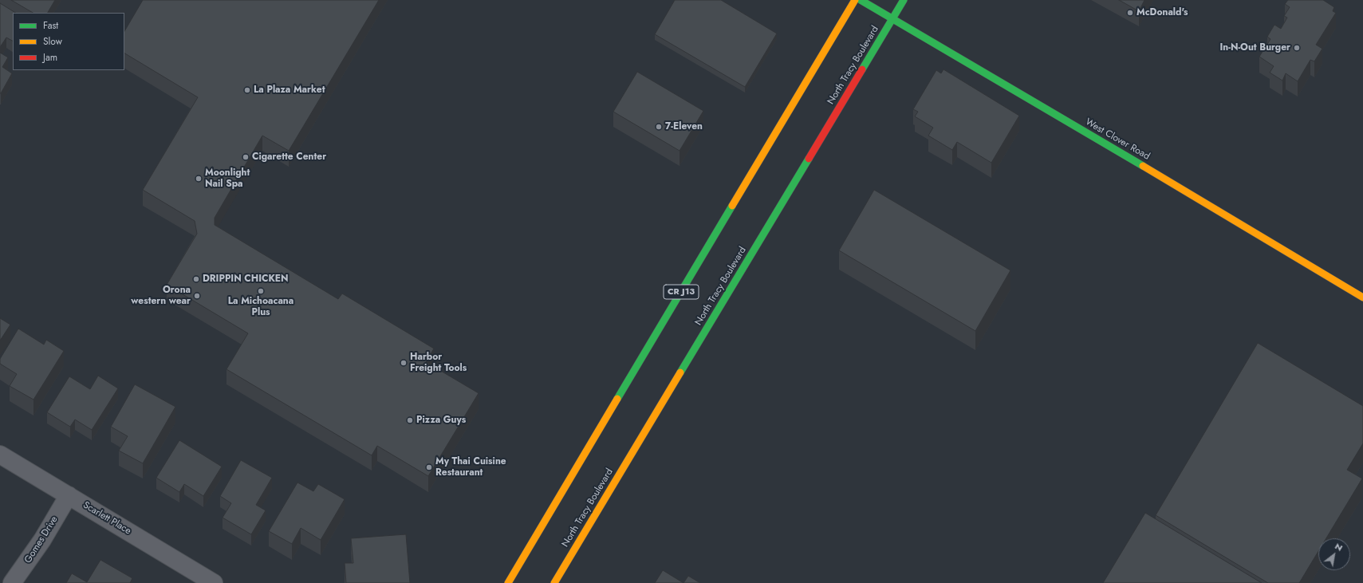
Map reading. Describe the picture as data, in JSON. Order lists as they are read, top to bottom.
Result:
{
  "streets": {
    "main road": ["North Tracy Boulevard", "West Clover Road", "CR J13"],
    "street": ["Scarlett Place", "Gomes Drive"]
  },
  "crossings": [
    ["North Tracy Boulevard", "West Clover Road"],
    ["Scarlett Place", "Gomes Drive"]
  ],
  "places": [
    "McDonald's",
    "In-N-Out Burger",
    "La Plaza Market",
    "7-Eleven",
    "Cigarette Center",
    "Moonlight Nail Spa",
    "DRIPPIN CHICKEN",
    "La Michoacana Plus",
    "Orona western wear",
    "Harbor Freight Tools",
    "Pizza Guys",
    "My Thai Cuisine Restaurant"
  ],
  "legend": ["Fast", "Slow", "Jam"],
  "north": "top right"
}
